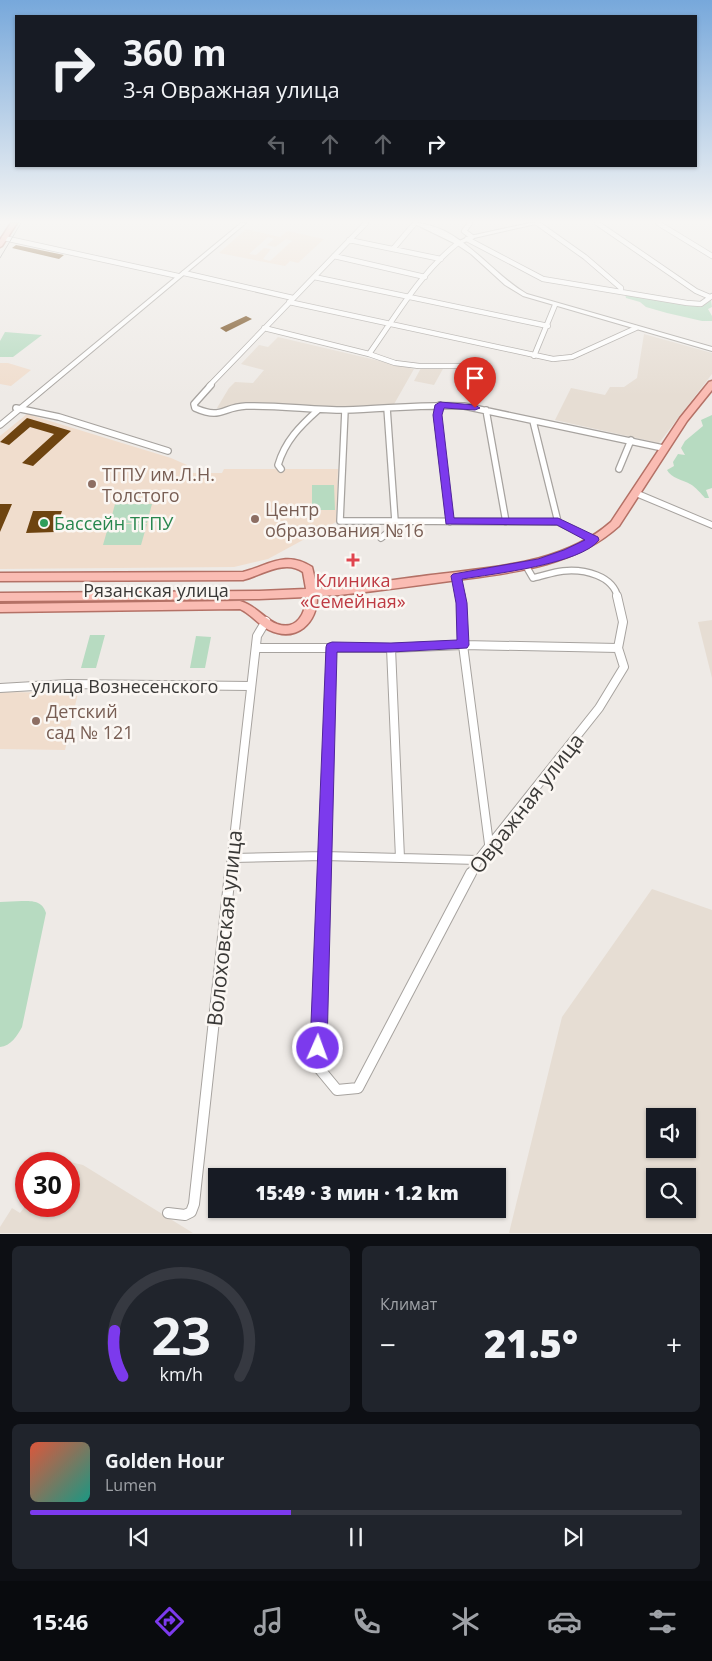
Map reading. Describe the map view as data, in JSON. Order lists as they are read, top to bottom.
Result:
{
  "streets": {
    "main road": ["Рязанская улица"],
    "street": ["улица Вознесенского", "Овражная улица", "Волоховская улица"]
  },
  "crossings": [
    ["Рязанская улица", "Овражная улица"],
    ["улица Вознесенского", "Волоховская улица"]
  ],
  "places": {
    "other": [
      "ТГПУ им.Л.Н. Толстого",
      "Центр образования №16",
      "Бассейн ТГПУ",
      "Детский сад № 121"
    ],
    "health": ["Клиника «Семейная»"]
  },
  "page": {
    "turn": ["360 m", "3-я Овражная улица"],
    "limit": "30",
    "trip": "15:49 · 3 мин · 1.2 km",
    "tile": "Климат",
    "heat": ["−", "21.5°", "+"],
    "song": ["Golden Hour", "Lumen"],
    "tabs": "15:46",
    "gauge": ["23", "km/h"]
  }
}
